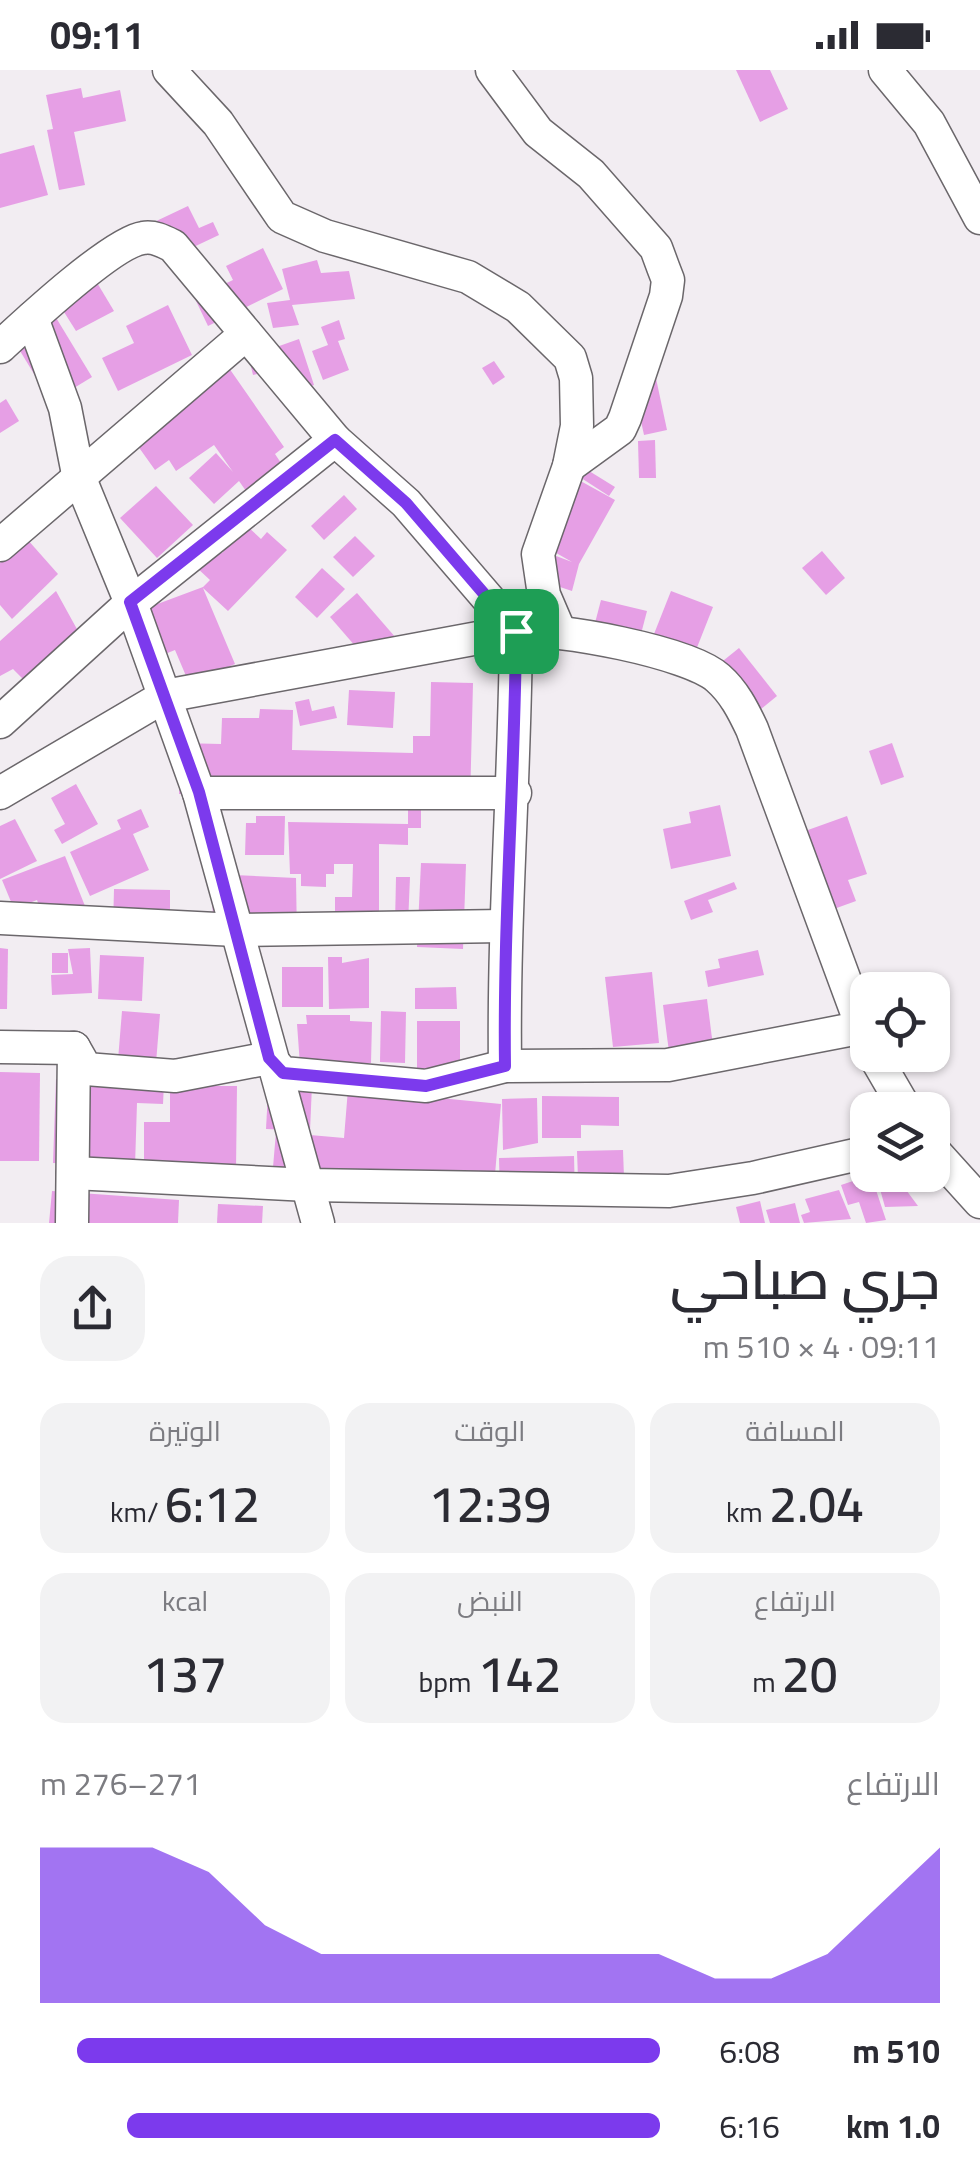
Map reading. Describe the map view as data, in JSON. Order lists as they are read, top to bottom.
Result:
{
  "page": {
    "status": "09:11",
    "heading": ["جري صباحي", "09:11 · 4 × 510 m"],
    "stats": [
      ["المسافة", "2.04 km"],
      ["الوقت", "12:39"],
      ["الوتيرة", "6:12 /km"],
      ["الارتفاع", "20 m"],
      ["النبض", "142 bpm"],
      ["kcal", "137"]
    ],
    "chart": ["الارتفاع", "271–276 m"],
    "list": [
      {
        "name": "510 m",
        "note": "6:08"
      },
      {
        "name": "1.0 km",
        "note": "6:16"
      }
    ]
  }
}
